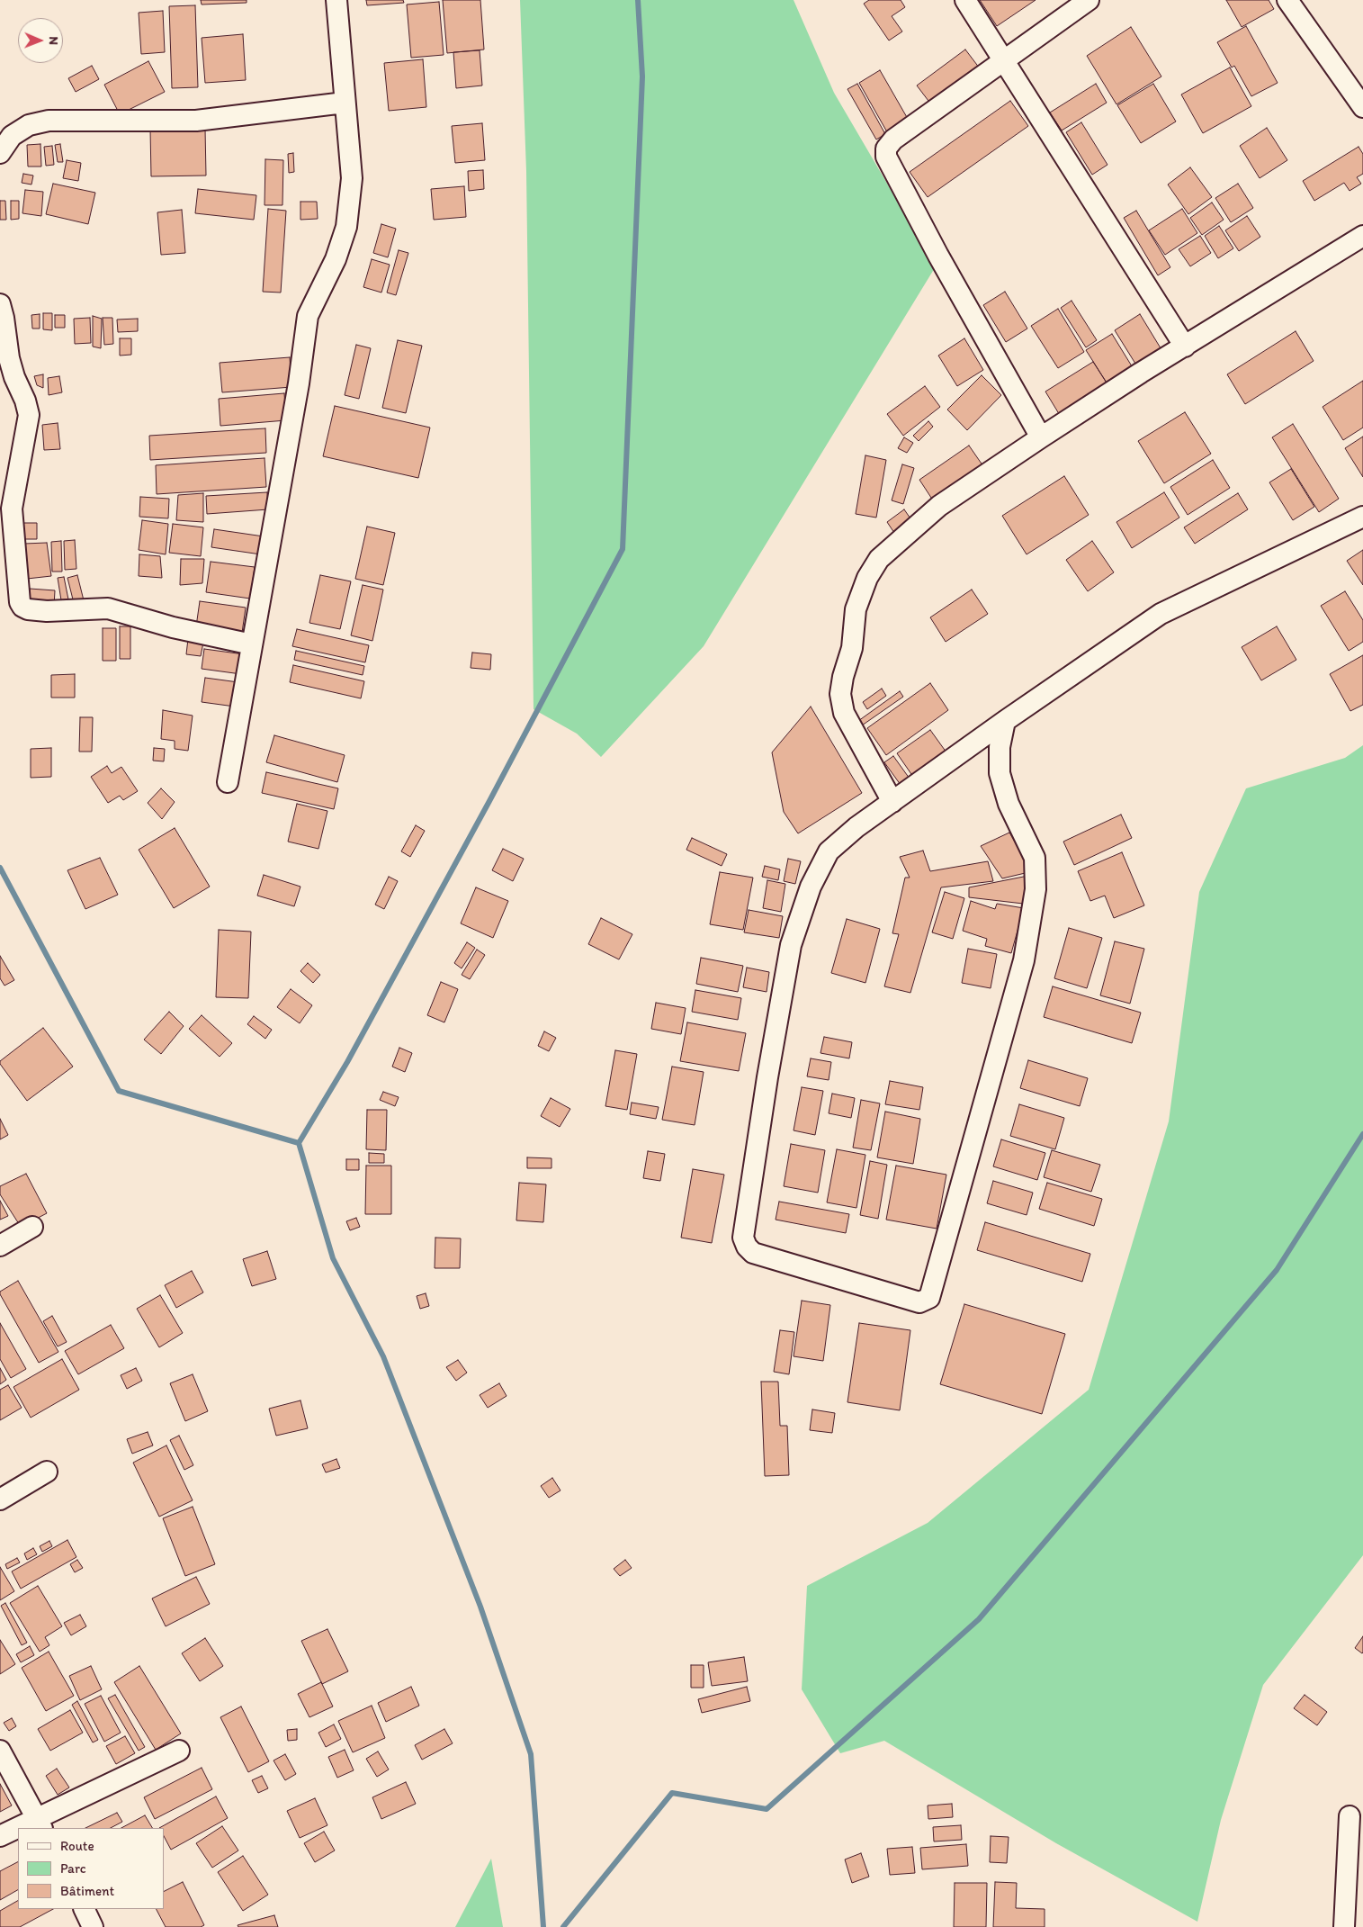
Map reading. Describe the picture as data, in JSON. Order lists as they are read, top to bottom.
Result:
{
  "legend": ["Route", "Parc", "Bâtiment"],
  "north": "right"
}
